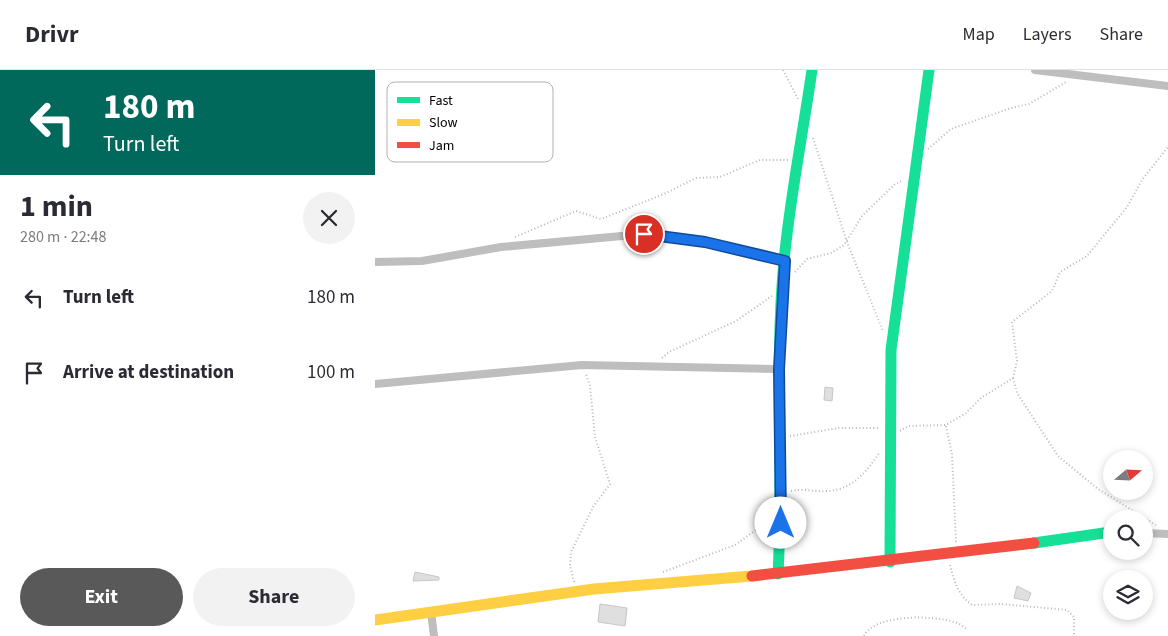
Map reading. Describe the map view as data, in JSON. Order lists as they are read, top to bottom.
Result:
{
  "legend": ["Fast", "Slow", "Jam"],
  "north": "right",
  "page": {
    "header": "Drivr",
    "nav": ["Map", "Layers", "Share"],
    "turn": ["180 m", "Turn left"],
    "heading": ["1 min", "280 m · 22:48"],
    "list": [
      {
        "name": "Turn left",
        "value": "180 m"
      },
      {
        "name": "Arrive at destination",
        "value": "100 m"
      }
    ],
    "buttons": ["Exit", "Share"]
  }
}
